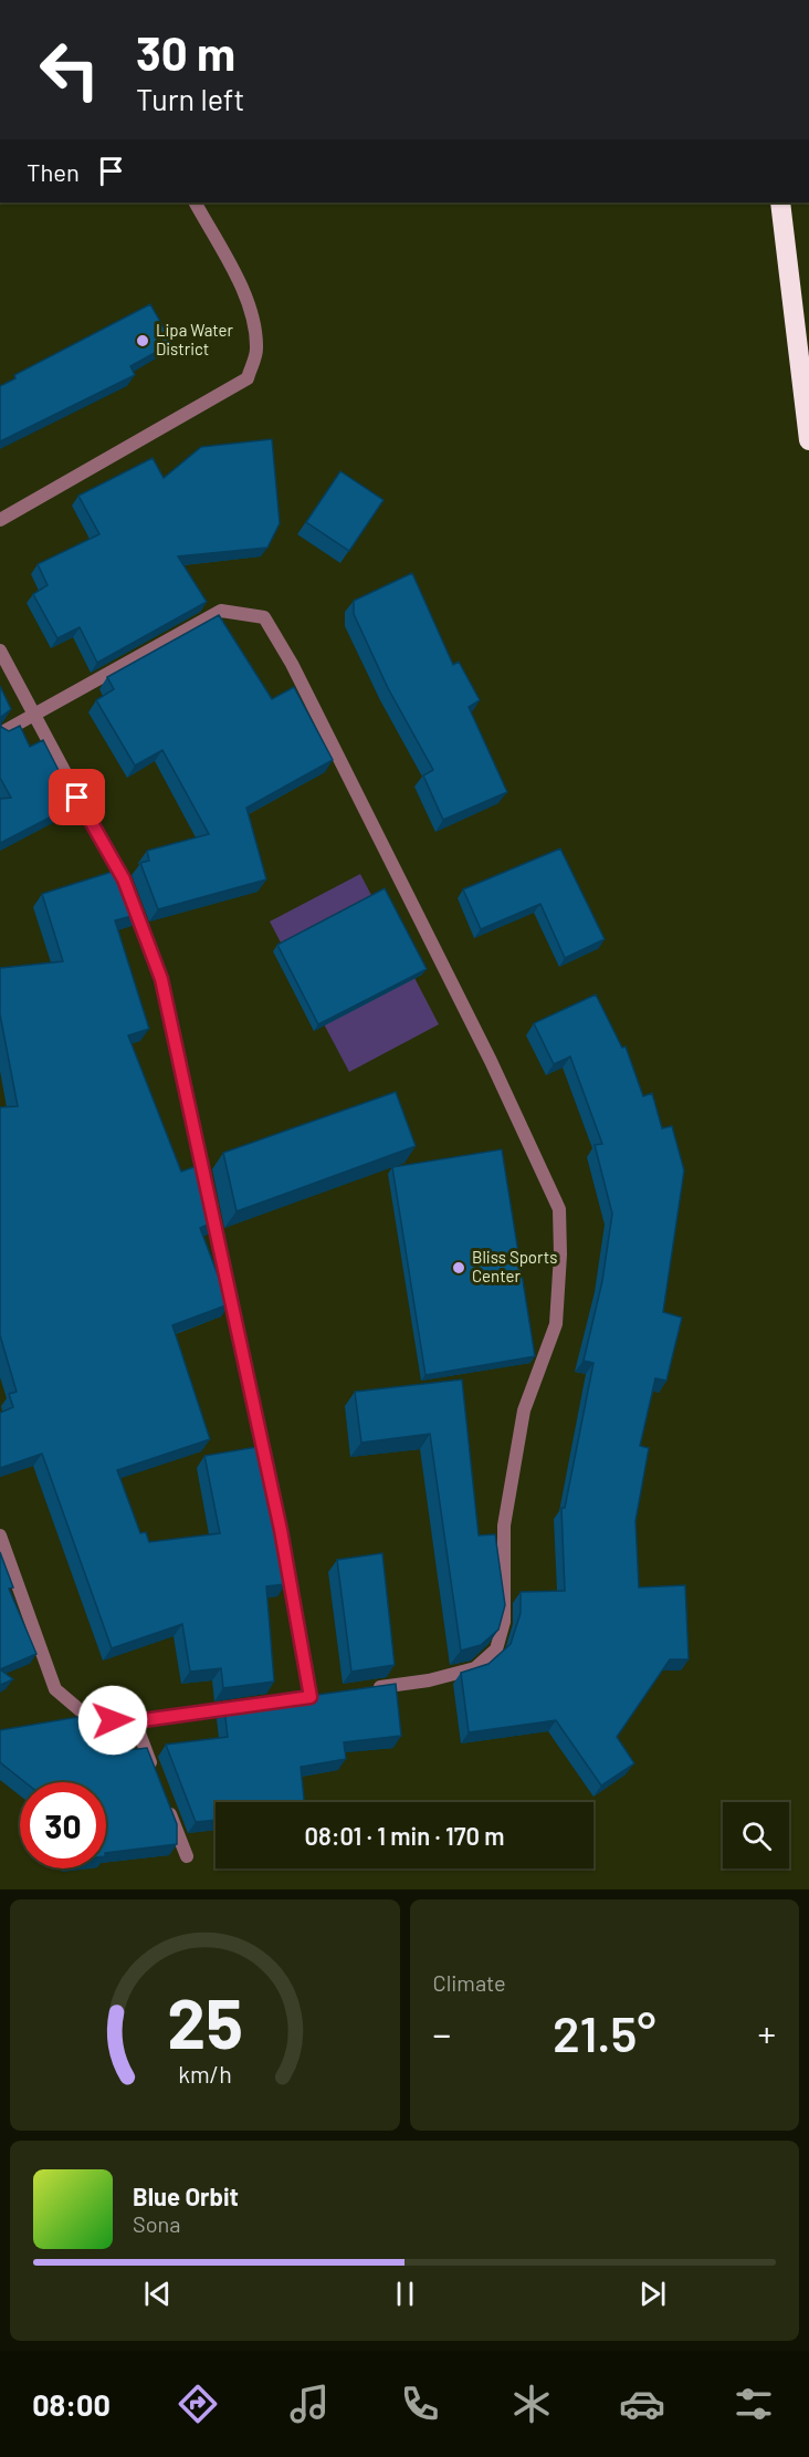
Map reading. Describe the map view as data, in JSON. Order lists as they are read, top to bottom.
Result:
{
  "places": ["Lipa Water District", "Bliss Sports Center"],
  "page": {
    "turn": ["30 m", "Turn left"],
    "then": "Then",
    "limit": "30",
    "trip": "08:01 · 1 min · 170 m",
    "tile": "Climate",
    "heat": ["−", "21.5°", "+"],
    "song": ["Blue Orbit", "Sona"],
    "tabs": "08:00",
    "gauge": ["25", "km/h"]
  }
}
